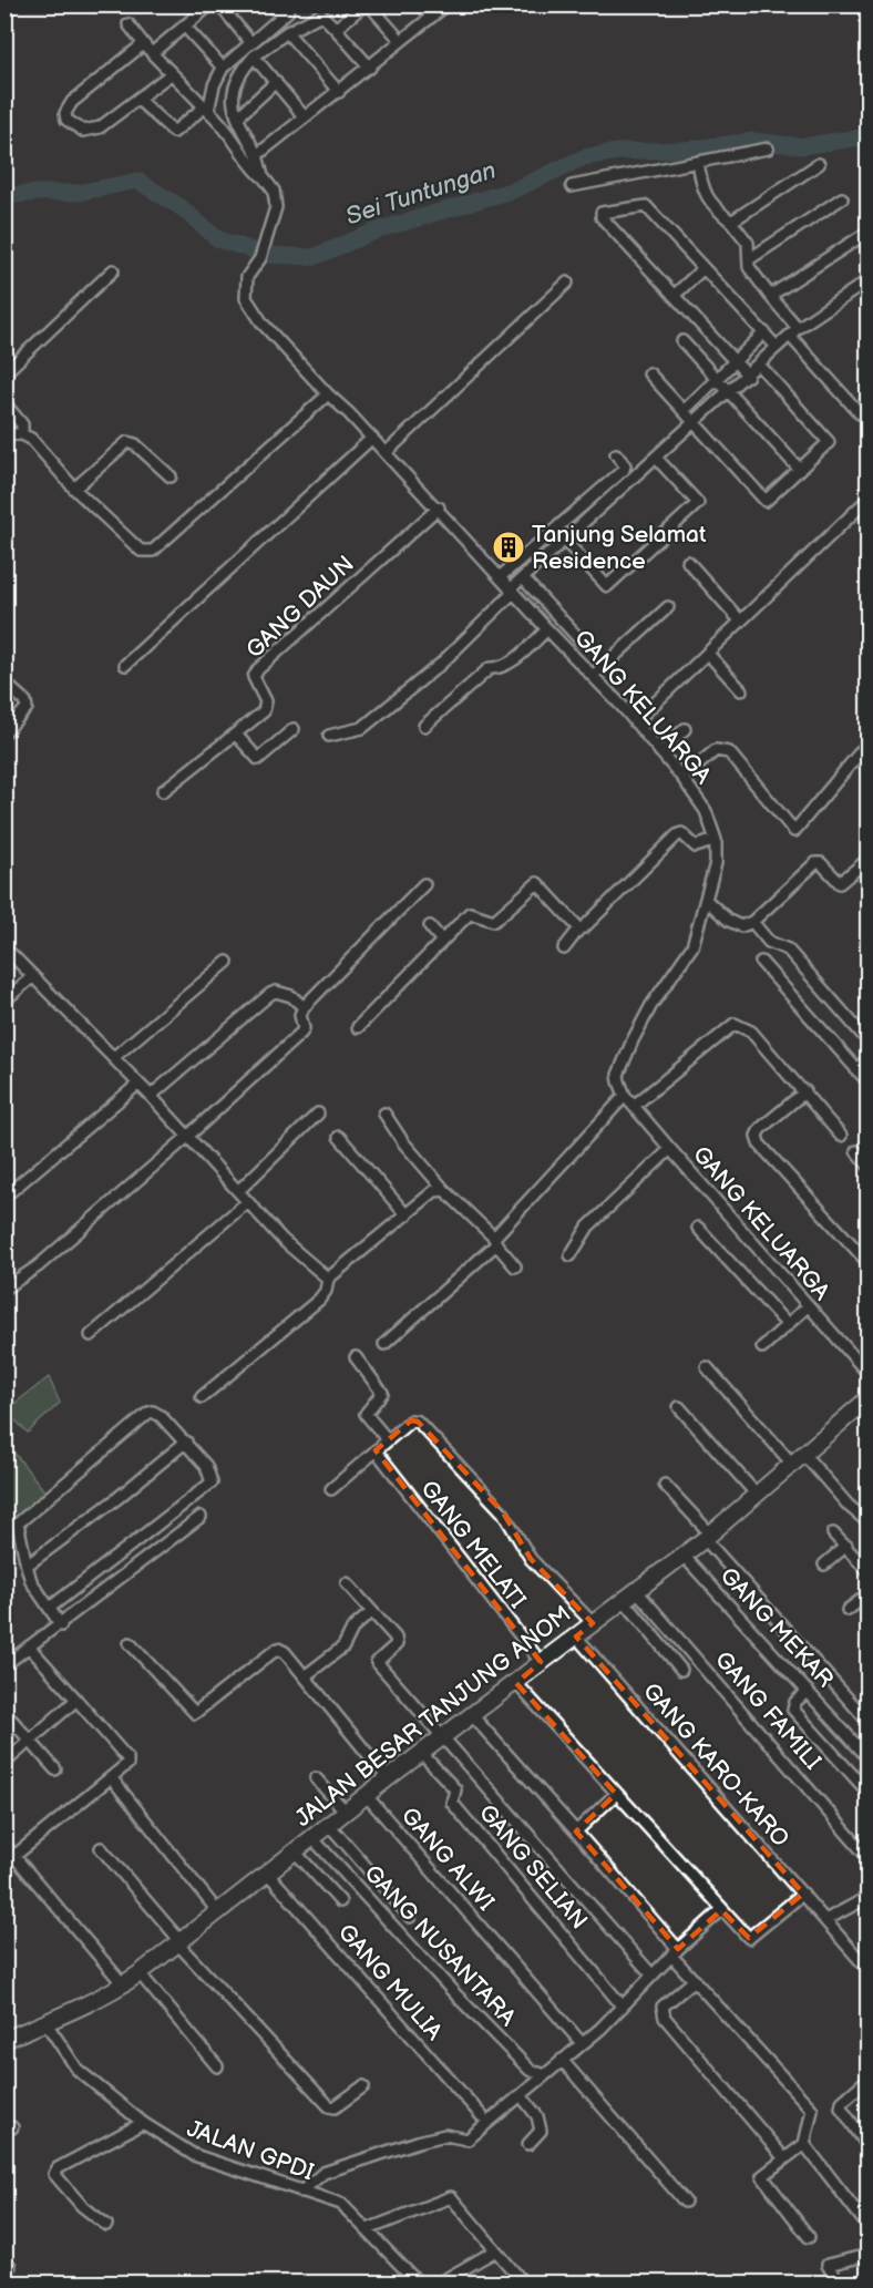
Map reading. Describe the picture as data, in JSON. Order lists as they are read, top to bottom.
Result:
{
  "streets": {
    "main road": ["JALAN BESAR TANJUNG ANOM"],
    "street": [
      "GANG DAUN",
      "GANG KELUARGA",
      "GANG MELATI",
      "GANG MEKAR",
      "GANG FAMILI",
      "GANG KARO-KARO",
      "GANG ALWI",
      "GANG SELIAN",
      "GANG NUSANTARA",
      "GANG MULIA",
      "JALAN GPDI"
    ]
  },
  "crossings": [
    ["GANG DAUN", "GANG KELUARGA"],
    ["GANG MELATI", "JALAN BESAR TANJUNG ANOM"],
    ["GANG MEKAR", "JALAN BESAR TANJUNG ANOM"],
    ["GANG FAMILI", "JALAN BESAR TANJUNG ANOM"],
    ["JALAN BESAR TANJUNG ANOM", "GANG KARO-KARO"],
    ["JALAN BESAR TANJUNG ANOM", "GANG ALWI"],
    ["JALAN BESAR TANJUNG ANOM", "GANG SELIAN"],
    ["JALAN BESAR TANJUNG ANOM", "GANG NUSANTARA"],
    ["JALAN BESAR TANJUNG ANOM", "GANG MULIA"],
    ["JALAN BESAR TANJUNG ANOM", "JALAN GPDI"]
  ],
  "water": ["Sei Tuntungan"],
  "places": {
    "building": ["Tanjung Selamat Residence"]
  }
}
